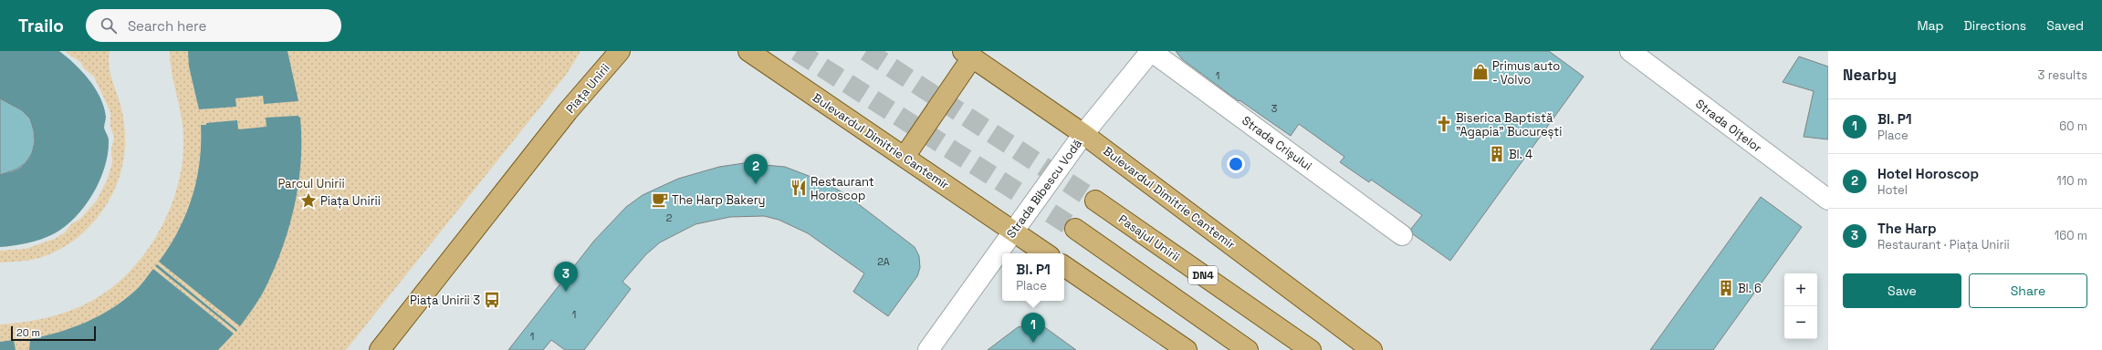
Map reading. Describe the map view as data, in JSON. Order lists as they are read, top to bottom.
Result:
{
  "streets": {
    "main road": [
      "Piața Unirii",
      "Bulevardul Dimitrie Cantemir",
      "Pasajul Unirii",
      "DN4"
    ],
    "street": ["Strada Oițelor", "Strada Crișului", "Strada Bibescu Vodă"]
  },
  "crossings": [
    ["Bulevardul Dimitrie Cantemir", "Strada Bibescu Vodă"],
    ["Strada Crișului", "Strada Bibescu Vodă"]
  ],
  "parks": ["Parcul Unirii"],
  "places": {
    "shop": ["Primus auto - Volvo"],
    "church": ["Biserica Baptistă \"Agapia\" București"],
    "building": ["Bl. 4", "Bl. 6"],
    "restaurant": ["Restaurant Horoscop"],
    "cafe": ["The Harp Bakery"],
    "place": ["Piața Unirii"],
    "bus stop": ["Piața Unirii 3"]
  },
  "house_numbers": [
    "1",
    "3",
    "2",
    "2A",
    "1",
    "1"
  ],
  "scale_bar": "20 m",
  "page": {
    "header": "Trailo",
    "search": "Search here",
    "nav": ["Map", "Directions", "Saved"],
    "heading": ["Nearby", "3 results"],
    "list": [
      {
        "mark": "1",
        "name": "Bl. P1",
        "note": "Place",
        "value": "60 m"
      },
      {
        "mark": "2",
        "name": "Hotel Horoscop",
        "note": "Hotel",
        "value": "110 m"
      },
      {
        "mark": "3",
        "name": "The Harp",
        "note": "Restaurant · Piața Unirii",
        "value": "160 m"
      }
    ],
    "pins": ["2", "3", "1"],
    "popup": ["Bl. P1", "Place"],
    "buttons": ["Save", "Share"],
    "map_buttons": ["+", "−"],
    "scale": "20 m"
  }
}
